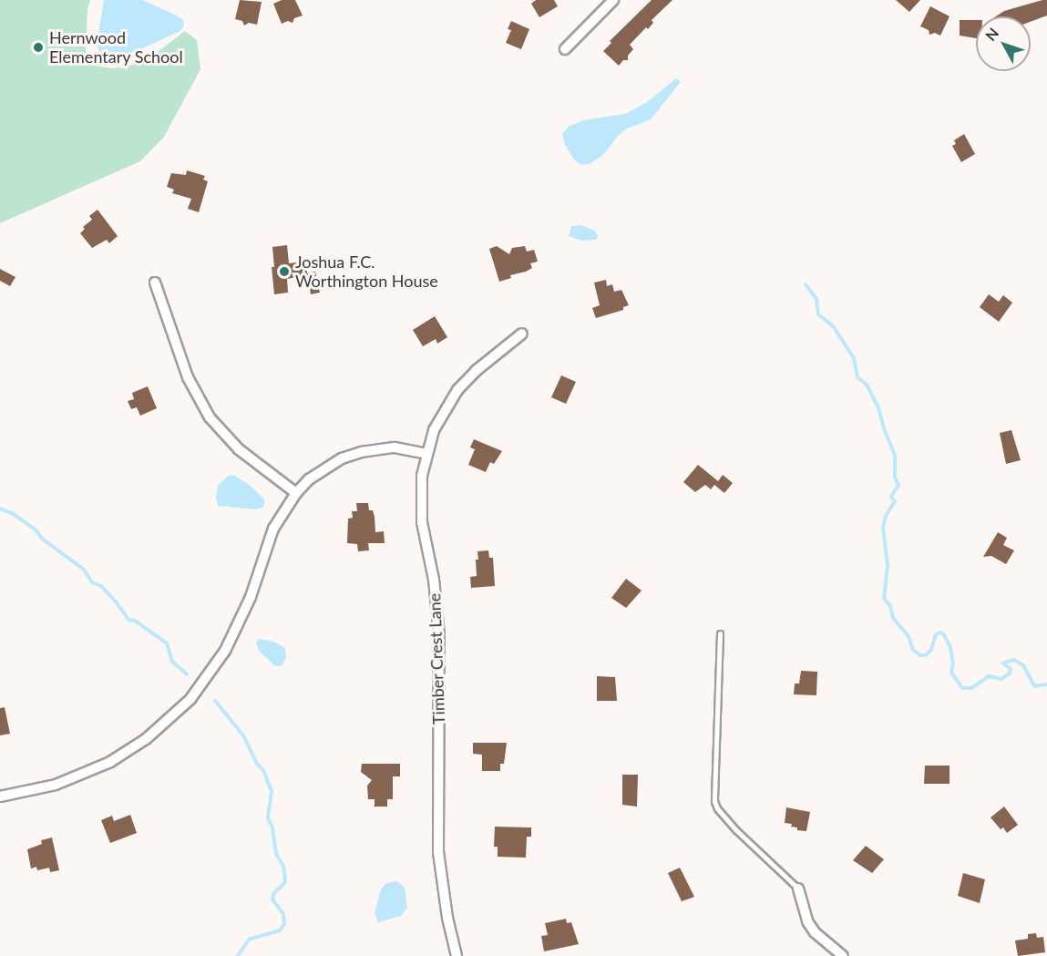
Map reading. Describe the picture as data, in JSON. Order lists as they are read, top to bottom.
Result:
{
  "streets": {
    "street": ["Timber Crest Lane"]
  },
  "places": ["Hernwood Elementary School", "Joshua F.C. Worthington House"],
  "north": "top left"
}
